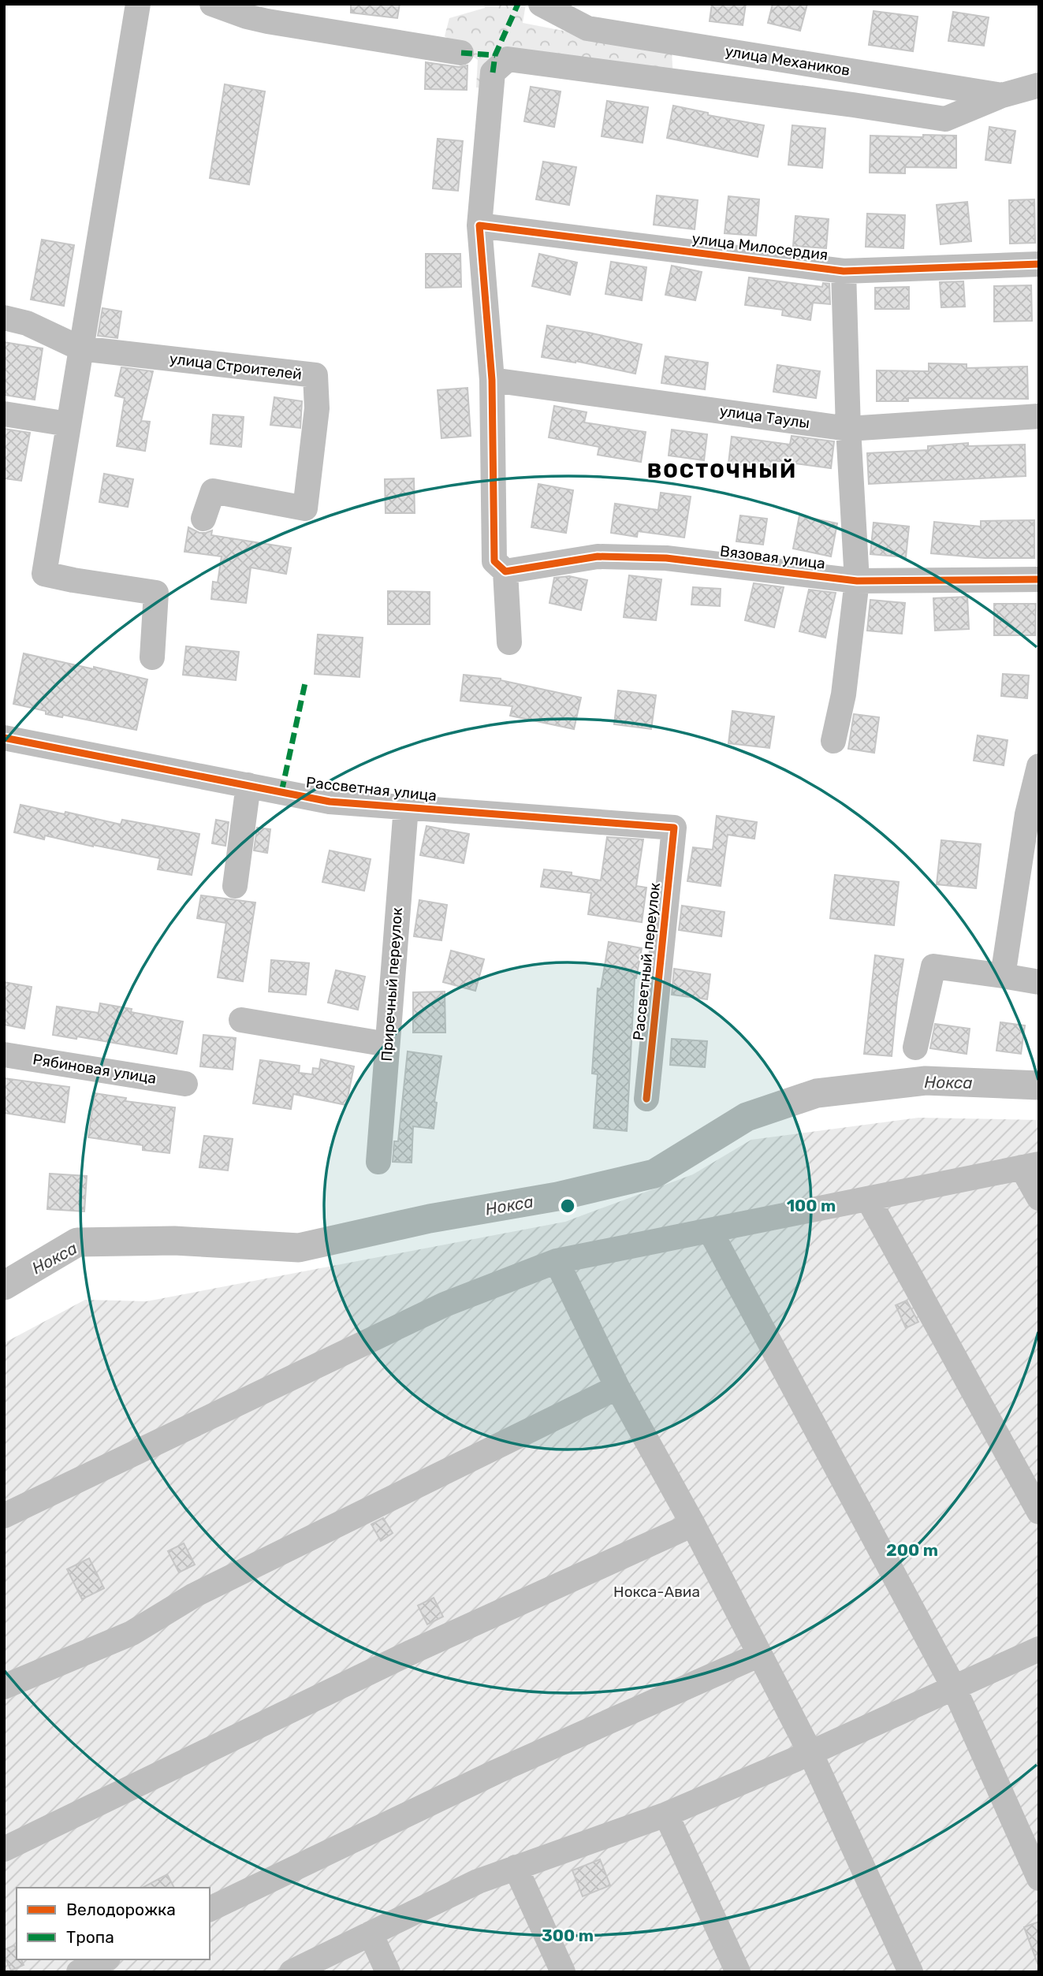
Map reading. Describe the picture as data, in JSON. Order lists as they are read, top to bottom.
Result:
{
  "streets": {
    "street": [
      "улица Механиков",
      "улица Милосердия",
      "улица Строителей",
      "улица Таулы",
      "Вязовая улица",
      "Рассветная улица",
      "Рассветный переулок",
      "Приречный переулок",
      "Рябиновая улица"
    ]
  },
  "crossings": [
    ["Рассветная улица", "Рассветный переулок"],
    ["Рассветная улица", "Приречный переулок"]
  ],
  "districts": ["ВОСТОЧНЫЙ"],
  "water": ["Нокса"],
  "parks": ["Нокса-Авиа"],
  "legend": ["Велодорожка", "Тропа"],
  "rings": ["100 m", "200 m", "300 m"]
}
